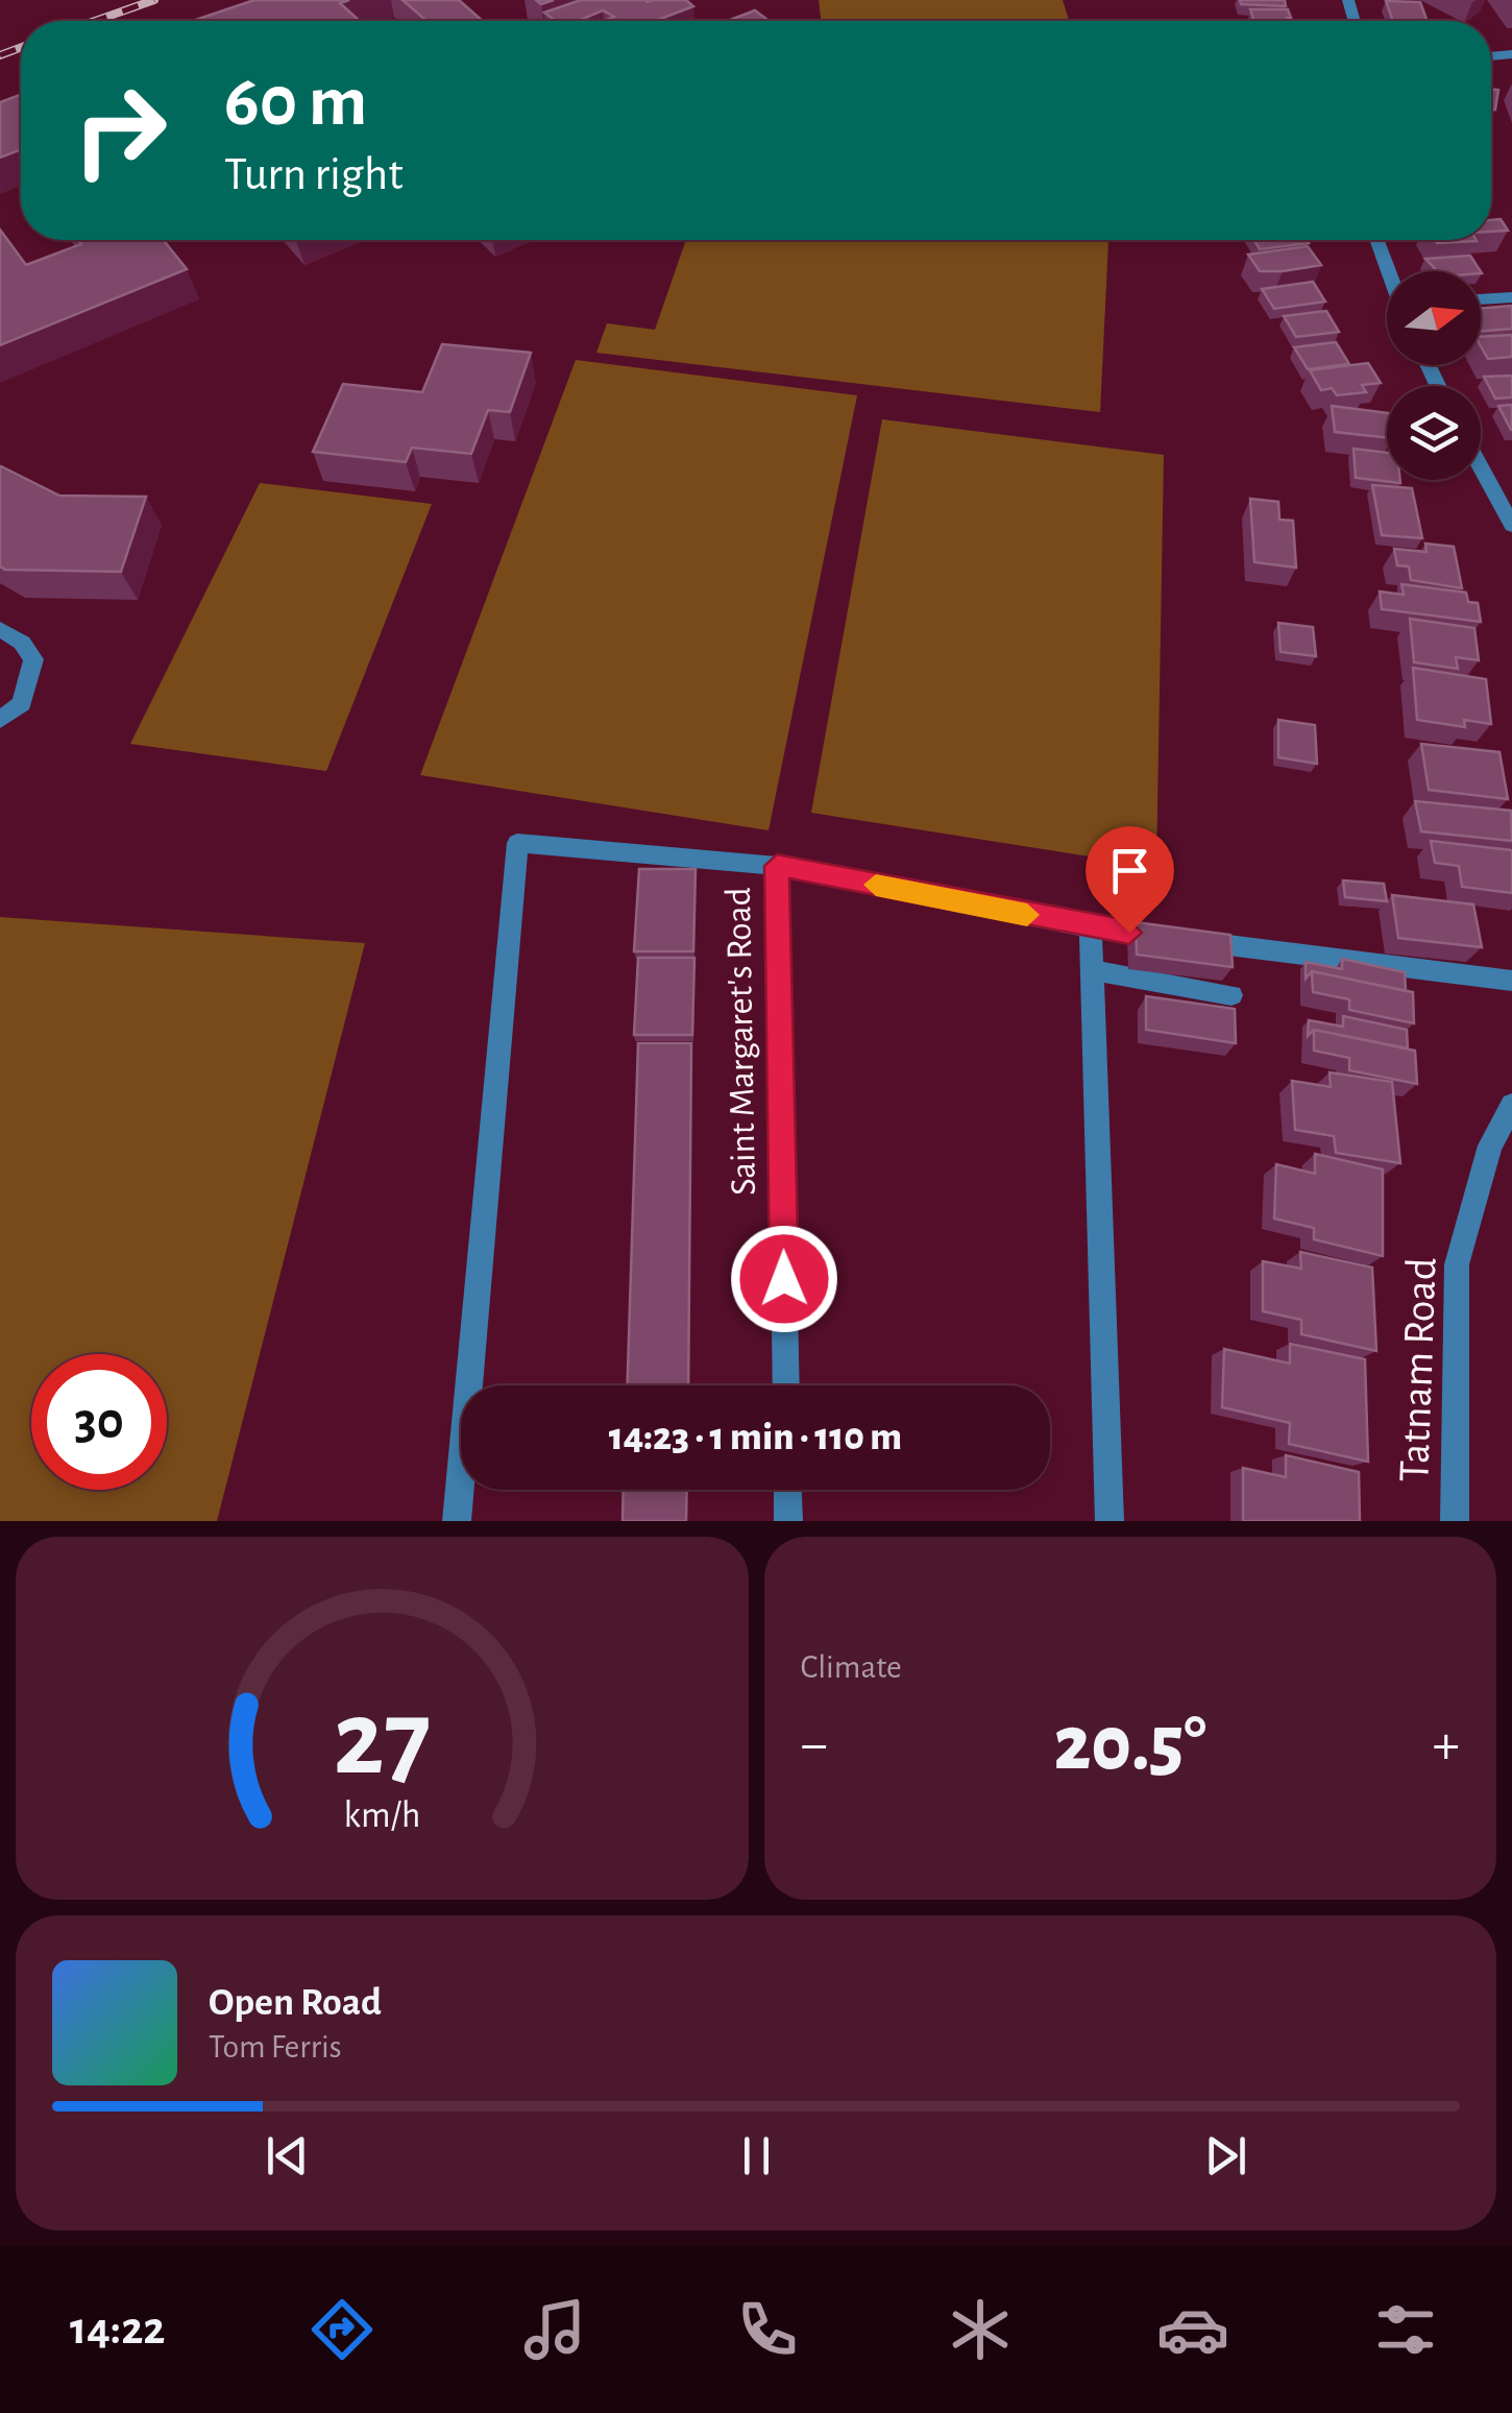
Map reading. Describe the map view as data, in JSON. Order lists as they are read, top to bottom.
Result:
{
  "streets": {
    "street": ["Saint Margaret's Road", "Tatnam Road"]
  },
  "north": "right",
  "page": {
    "turn": ["60 m", "Turn right"],
    "limit": "30",
    "trip": "14:23 · 1 min · 110 m",
    "tile": "Climate",
    "heat": ["−", "20.5°", "+"],
    "song": ["Open Road", "Tom Ferris"],
    "tabs": "14:22",
    "gauge": ["27", "km/h"]
  }
}
